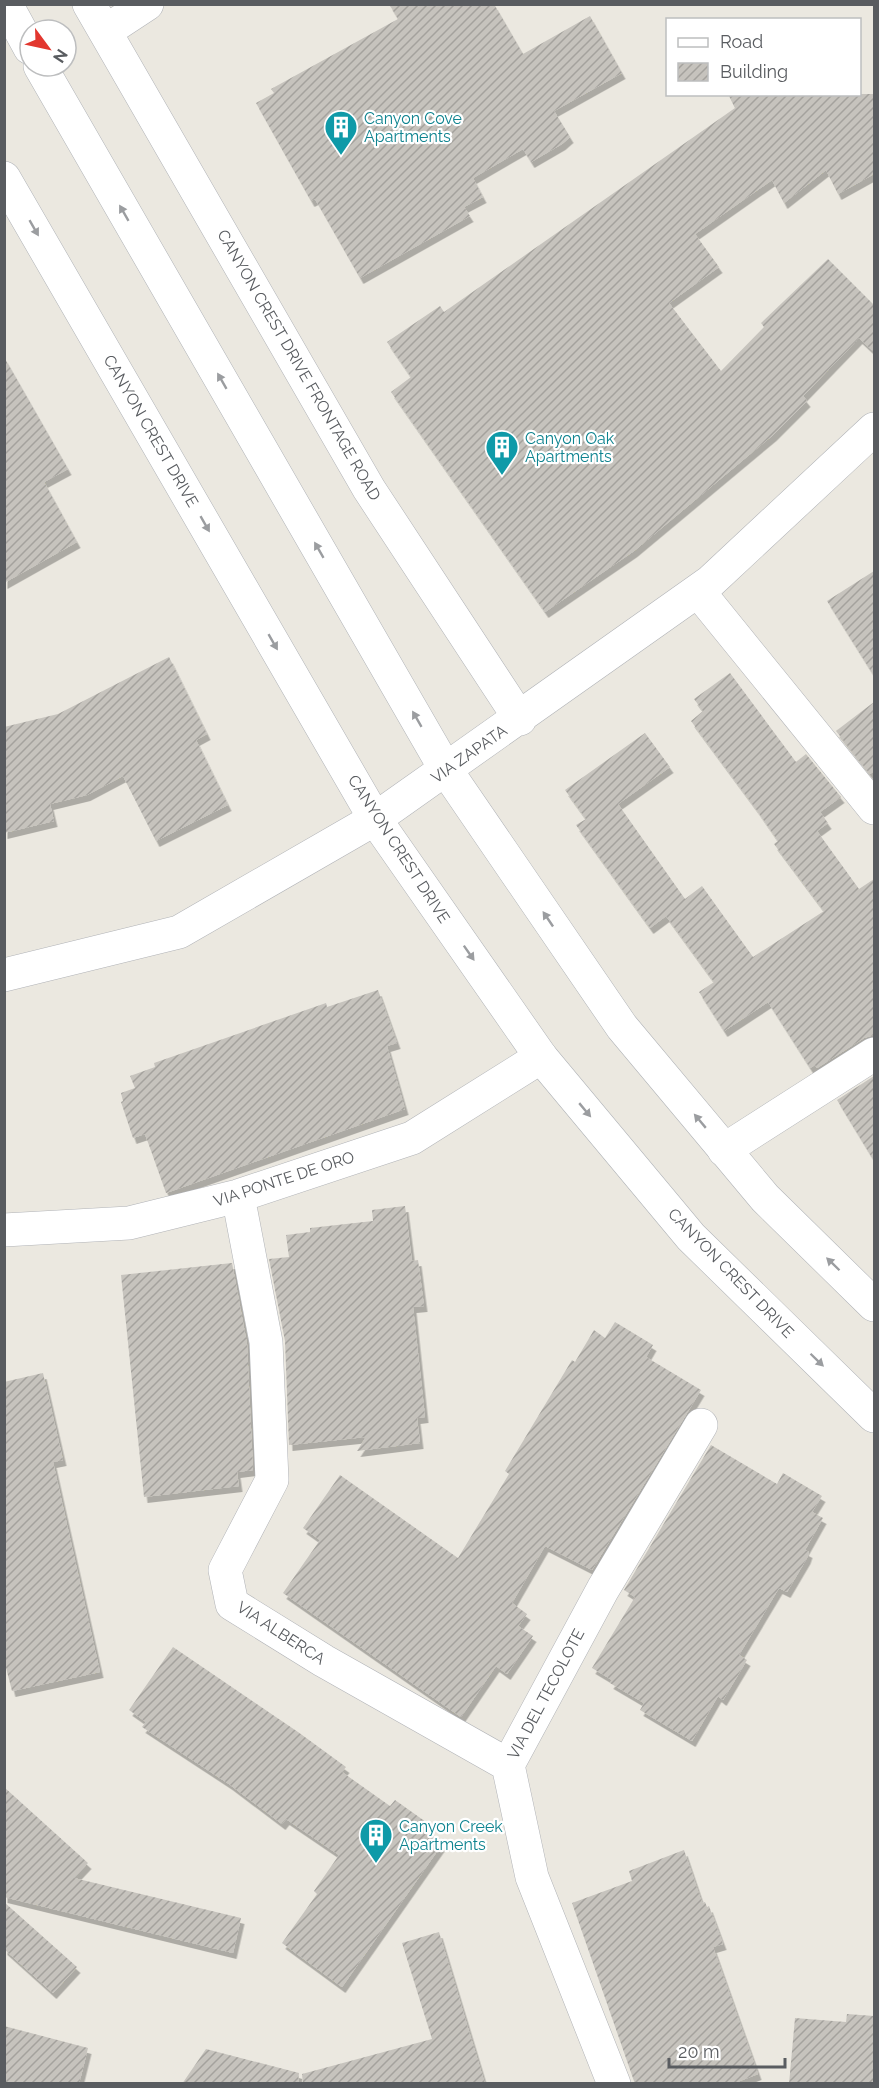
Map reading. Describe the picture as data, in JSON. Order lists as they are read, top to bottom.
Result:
{
  "streets": {
    "street": [
      "CANYON CREST DRIVE FRONTAGE ROAD",
      "CANYON CREST DRIVE",
      "VIA ZAPATA",
      "VIA PONTE DE ORO",
      "VIA ALBERCA",
      "VIA DEL TECOLOTE"
    ]
  },
  "crossings": [
    ["CANYON CREST DRIVE FRONTAGE ROAD", "VIA ZAPATA"],
    ["CANYON CREST DRIVE", "VIA ZAPATA"],
    ["CANYON CREST DRIVE", "VIA PONTE DE ORO"],
    ["VIA PONTE DE ORO", "VIA ALBERCA"],
    ["VIA ALBERCA", "VIA DEL TECOLOTE"]
  ],
  "places": {
    "building": ["Canyon Cove Apartments", "Canyon Oak Apartments", "Canyon Creek Apartments"]
  },
  "legend": ["Road", "Building"],
  "scale_bar": "20 m",
  "north": "bottom right"
}
